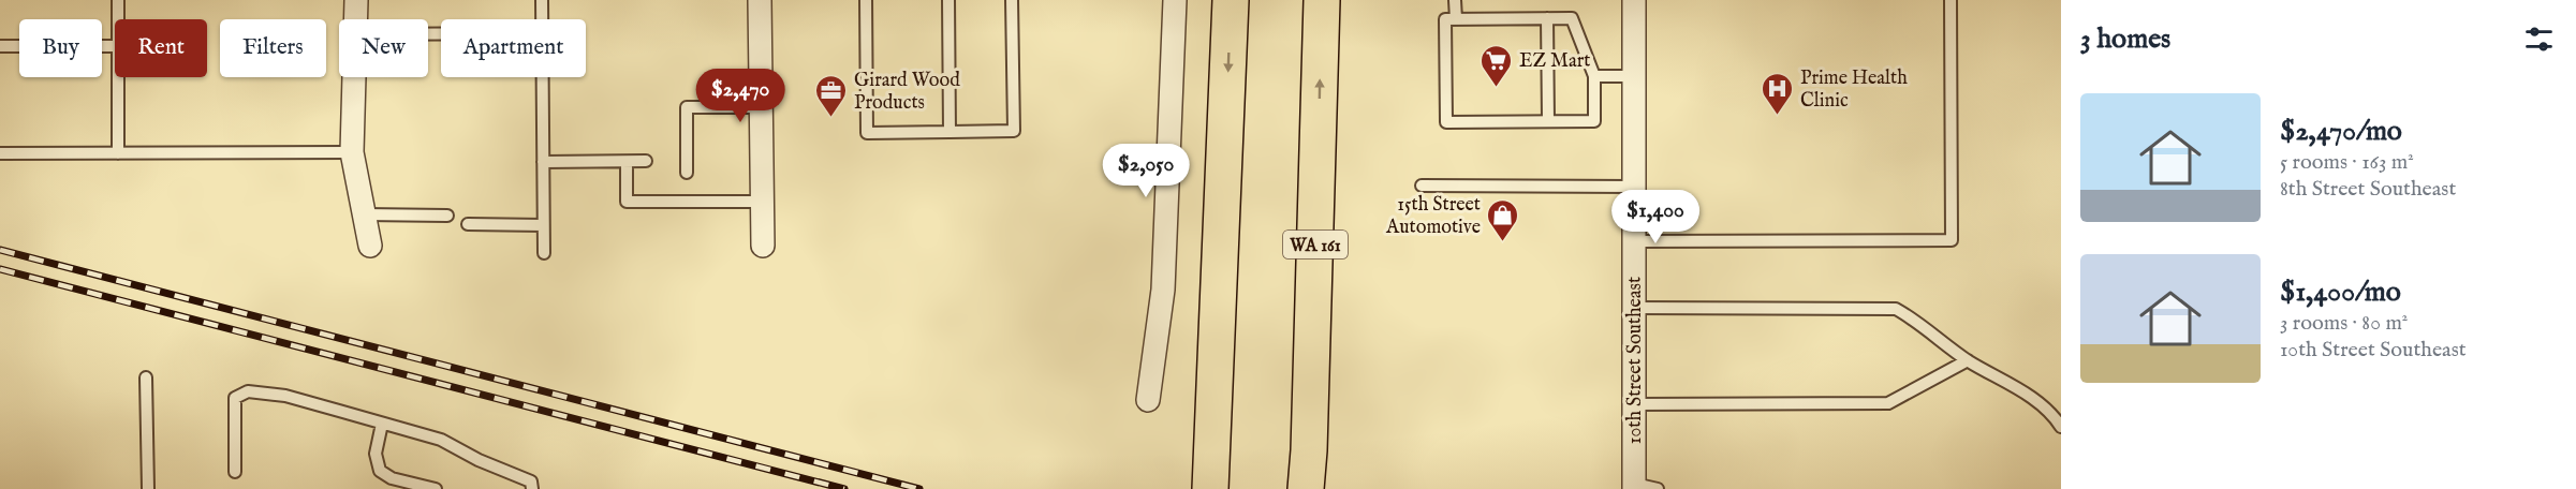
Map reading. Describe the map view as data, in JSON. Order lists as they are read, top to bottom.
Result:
{
  "streets": {
    "highway": ["WA 161"],
    "street": ["10th Street Southeast"]
  },
  "places": {
    "supermarket": ["EZ Mart"],
    "hospital": ["Prime Health Clinic"],
    "office": ["Girard Wood Products"],
    "shop": ["15th Street Automotive"]
  },
  "page": {
    "heading": "3 homes",
    "chip": [
      "Buy",
      "Rent",
      "Filters",
      "New",
      "Apartment"
    ],
    "price": ["$2,470", "$2,050", "$1,400"],
    "list": [
      {
        "name": "$2,470/mo",
        "note": "5 rooms · 163 m² · 8th Street Southeast"
      },
      {
        "name": "$1,400/mo",
        "note": "3 rooms · 80 m² · 10th Street Southeast"
      }
    ]
  }
}
